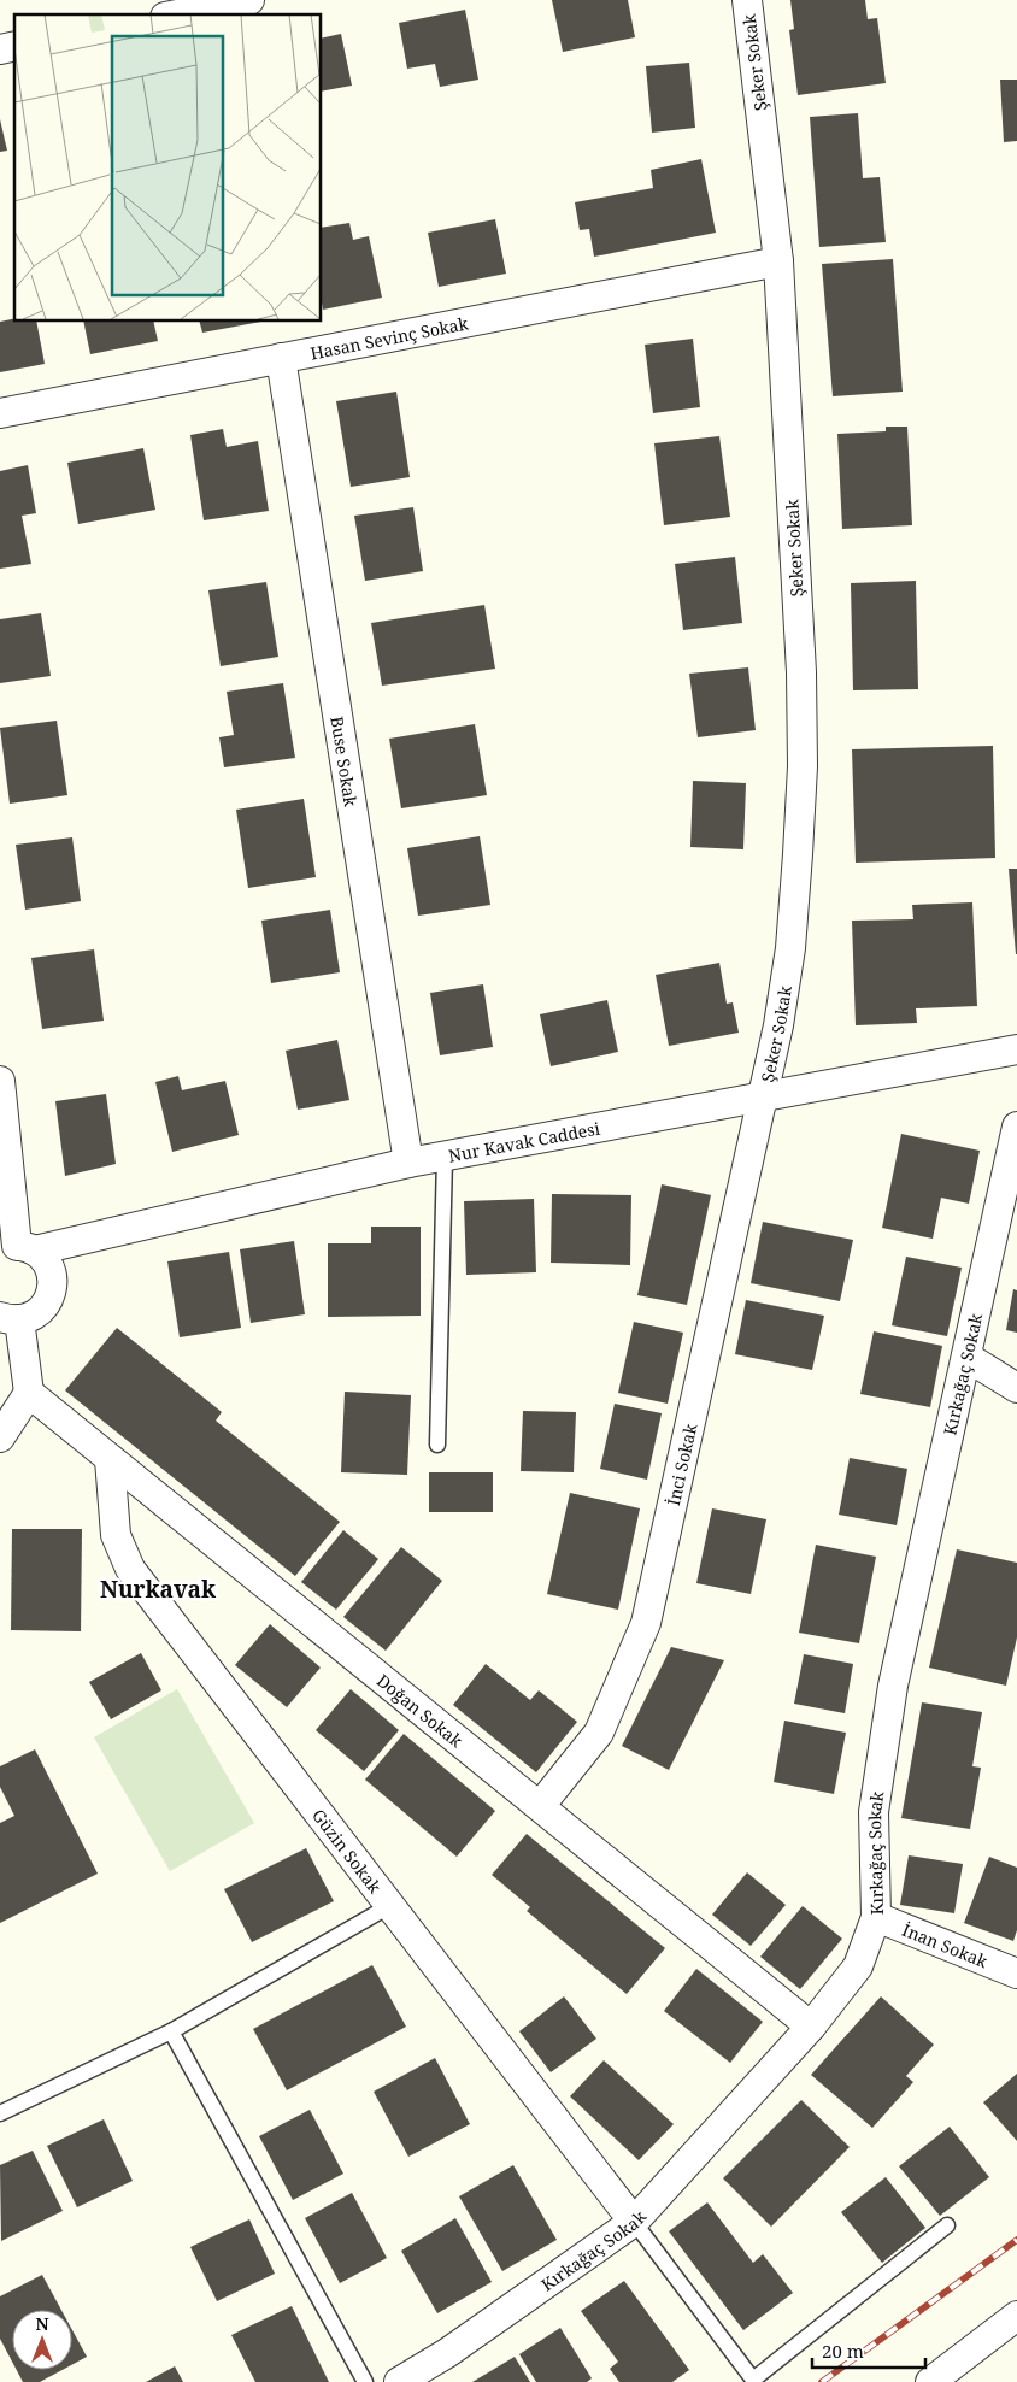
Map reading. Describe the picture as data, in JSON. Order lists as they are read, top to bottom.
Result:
{
  "streets": {
    "street": [
      "Şeker Sokak",
      "Hasan Sevinç Sokak",
      "Buse Sokak",
      "Nur Kavak Caddesi",
      "Kırkağaç Sokak",
      "İnci Sokak",
      "Doğan Sokak",
      "Güzin Sokak",
      "İnan Sokak"
    ]
  },
  "crossings": [
    ["Şeker Sokak", "Hasan Sevinç Sokak"],
    ["Şeker Sokak", "Nur Kavak Caddesi"],
    ["Şeker Sokak", "İnci Sokak"],
    ["Hasan Sevinç Sokak", "Buse Sokak"],
    ["Buse Sokak", "Nur Kavak Caddesi"],
    ["Nur Kavak Caddesi", "İnci Sokak"],
    ["Kırkağaç Sokak", "Doğan Sokak"],
    ["Kırkağaç Sokak", "Güzin Sokak"],
    ["Kırkağaç Sokak", "İnan Sokak"],
    ["İnci Sokak", "Doğan Sokak"],
    ["Doğan Sokak", "Güzin Sokak"]
  ],
  "districts": ["Nurkavak"],
  "scale_bar": "20 m",
  "north": "top"
}
